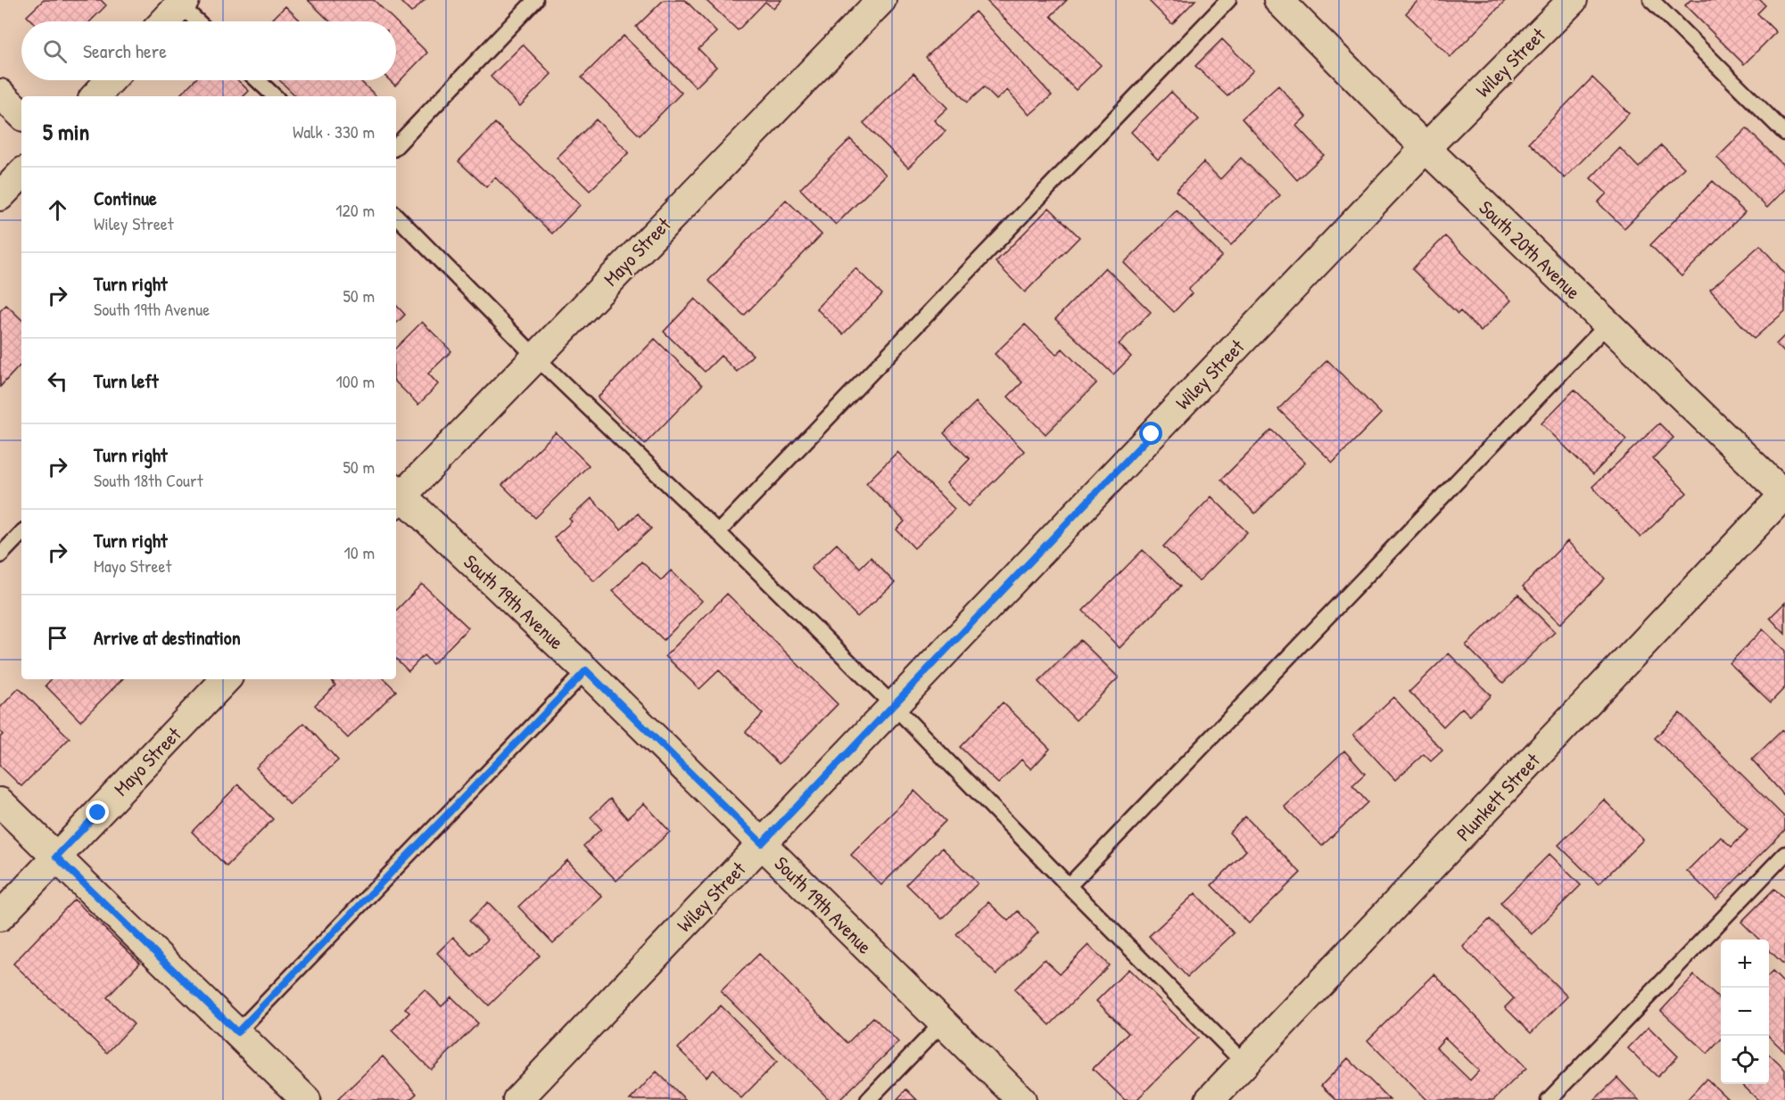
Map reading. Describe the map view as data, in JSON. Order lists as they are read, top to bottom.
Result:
{
  "streets": {
    "street": [
      "Wiley Street",
      "South 20th Avenue",
      "Mayo Street",
      "South 19th Avenue",
      "Plunkett Street"
    ]
  },
  "crossings": [
    ["Wiley Street", "South 20th Avenue"],
    ["Wiley Street", "South 19th Avenue"],
    ["South 20th Avenue", "Plunkett Street"],
    ["Mayo Street", "South 19th Avenue"]
  ],
  "page": {
    "search": "Search here",
    "heading": ["5 min", "Walk · 330 m"],
    "list": [
      ["Continue", "Wiley Street", "120 m"],
      ["Turn right", "South 19th Avenue", "50 m"],
      ["Turn left", "100 m"],
      ["Turn right", "South 18th Court", "50 m"],
      ["Turn right", "Mayo Street", "10 m"],
      "Arrive at destination"
    ],
    "map_buttons": ["+", "−"]
  }
}
